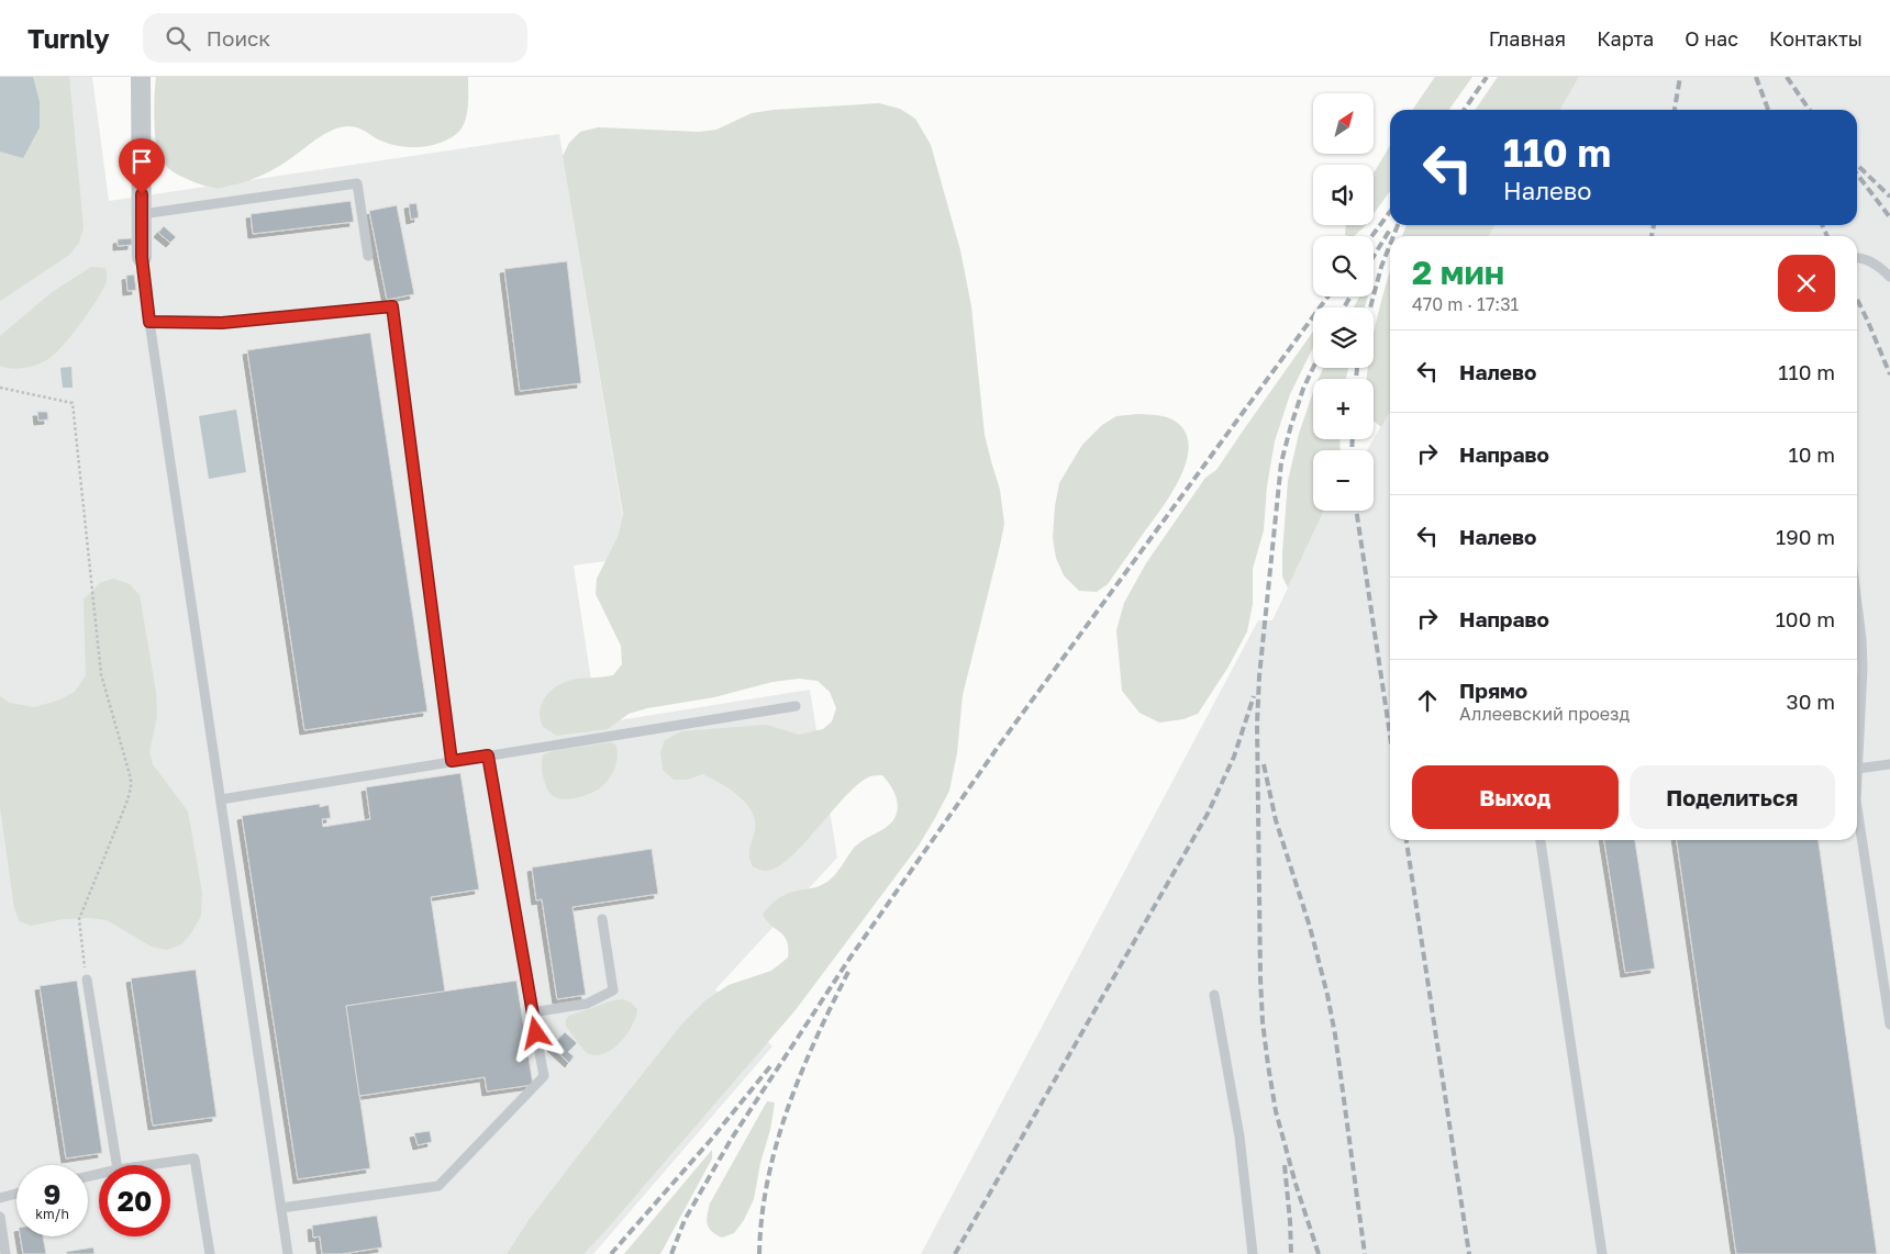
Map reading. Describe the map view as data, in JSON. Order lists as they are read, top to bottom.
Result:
{
  "north": "top right",
  "page": {
    "header": "Turnly",
    "search": "Поиск",
    "nav": [
      "Главная",
      "Карта",
      "О нас",
      "Контакты"
    ],
    "map_buttons": ["+", "−"],
    "turn": ["110 m", "Налево"],
    "heading": ["2 мин", "470 m · 17:31"],
    "list": [
      {
        "name": "Налево",
        "value": "110 m"
      },
      {
        "name": "Направо",
        "value": "10 m"
      },
      {
        "name": "Налево",
        "value": "190 m"
      },
      {
        "name": "Направо",
        "value": "100 m"
      },
      {
        "name": "Прямо",
        "note": "Аллеевский проезд",
        "value": "30 m"
      }
    ],
    "buttons": ["Выход", "Поделиться"],
    "speed": "9 km/h",
    "limit": "20"
  }
}
